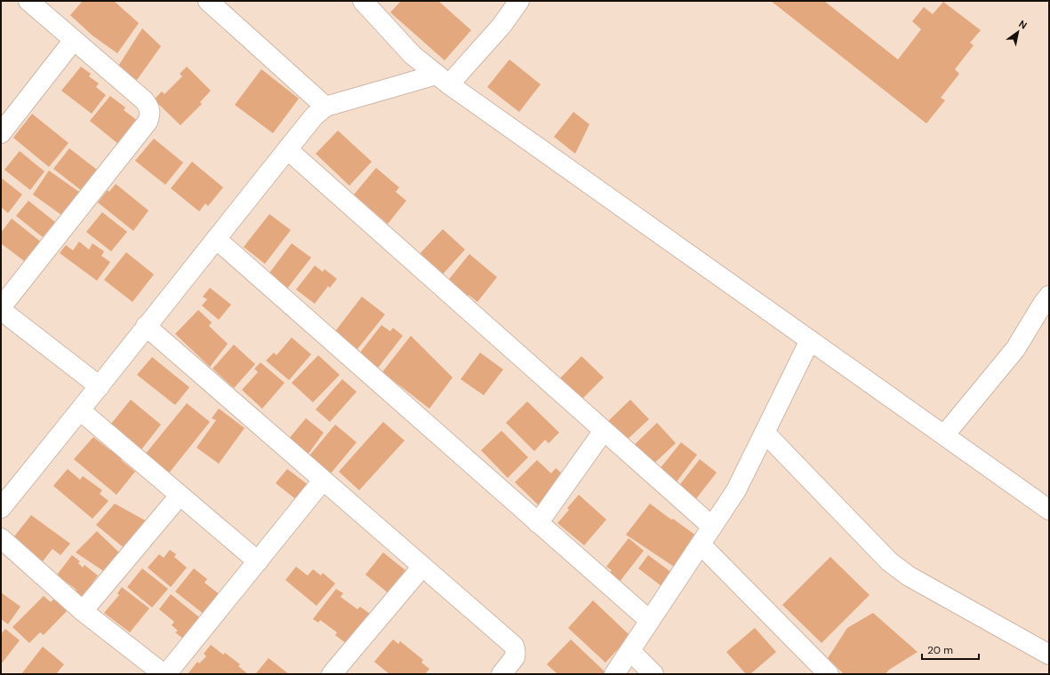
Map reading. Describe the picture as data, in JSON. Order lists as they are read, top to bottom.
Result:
{
  "scale_bar": "20 m",
  "north": "top right"
}
